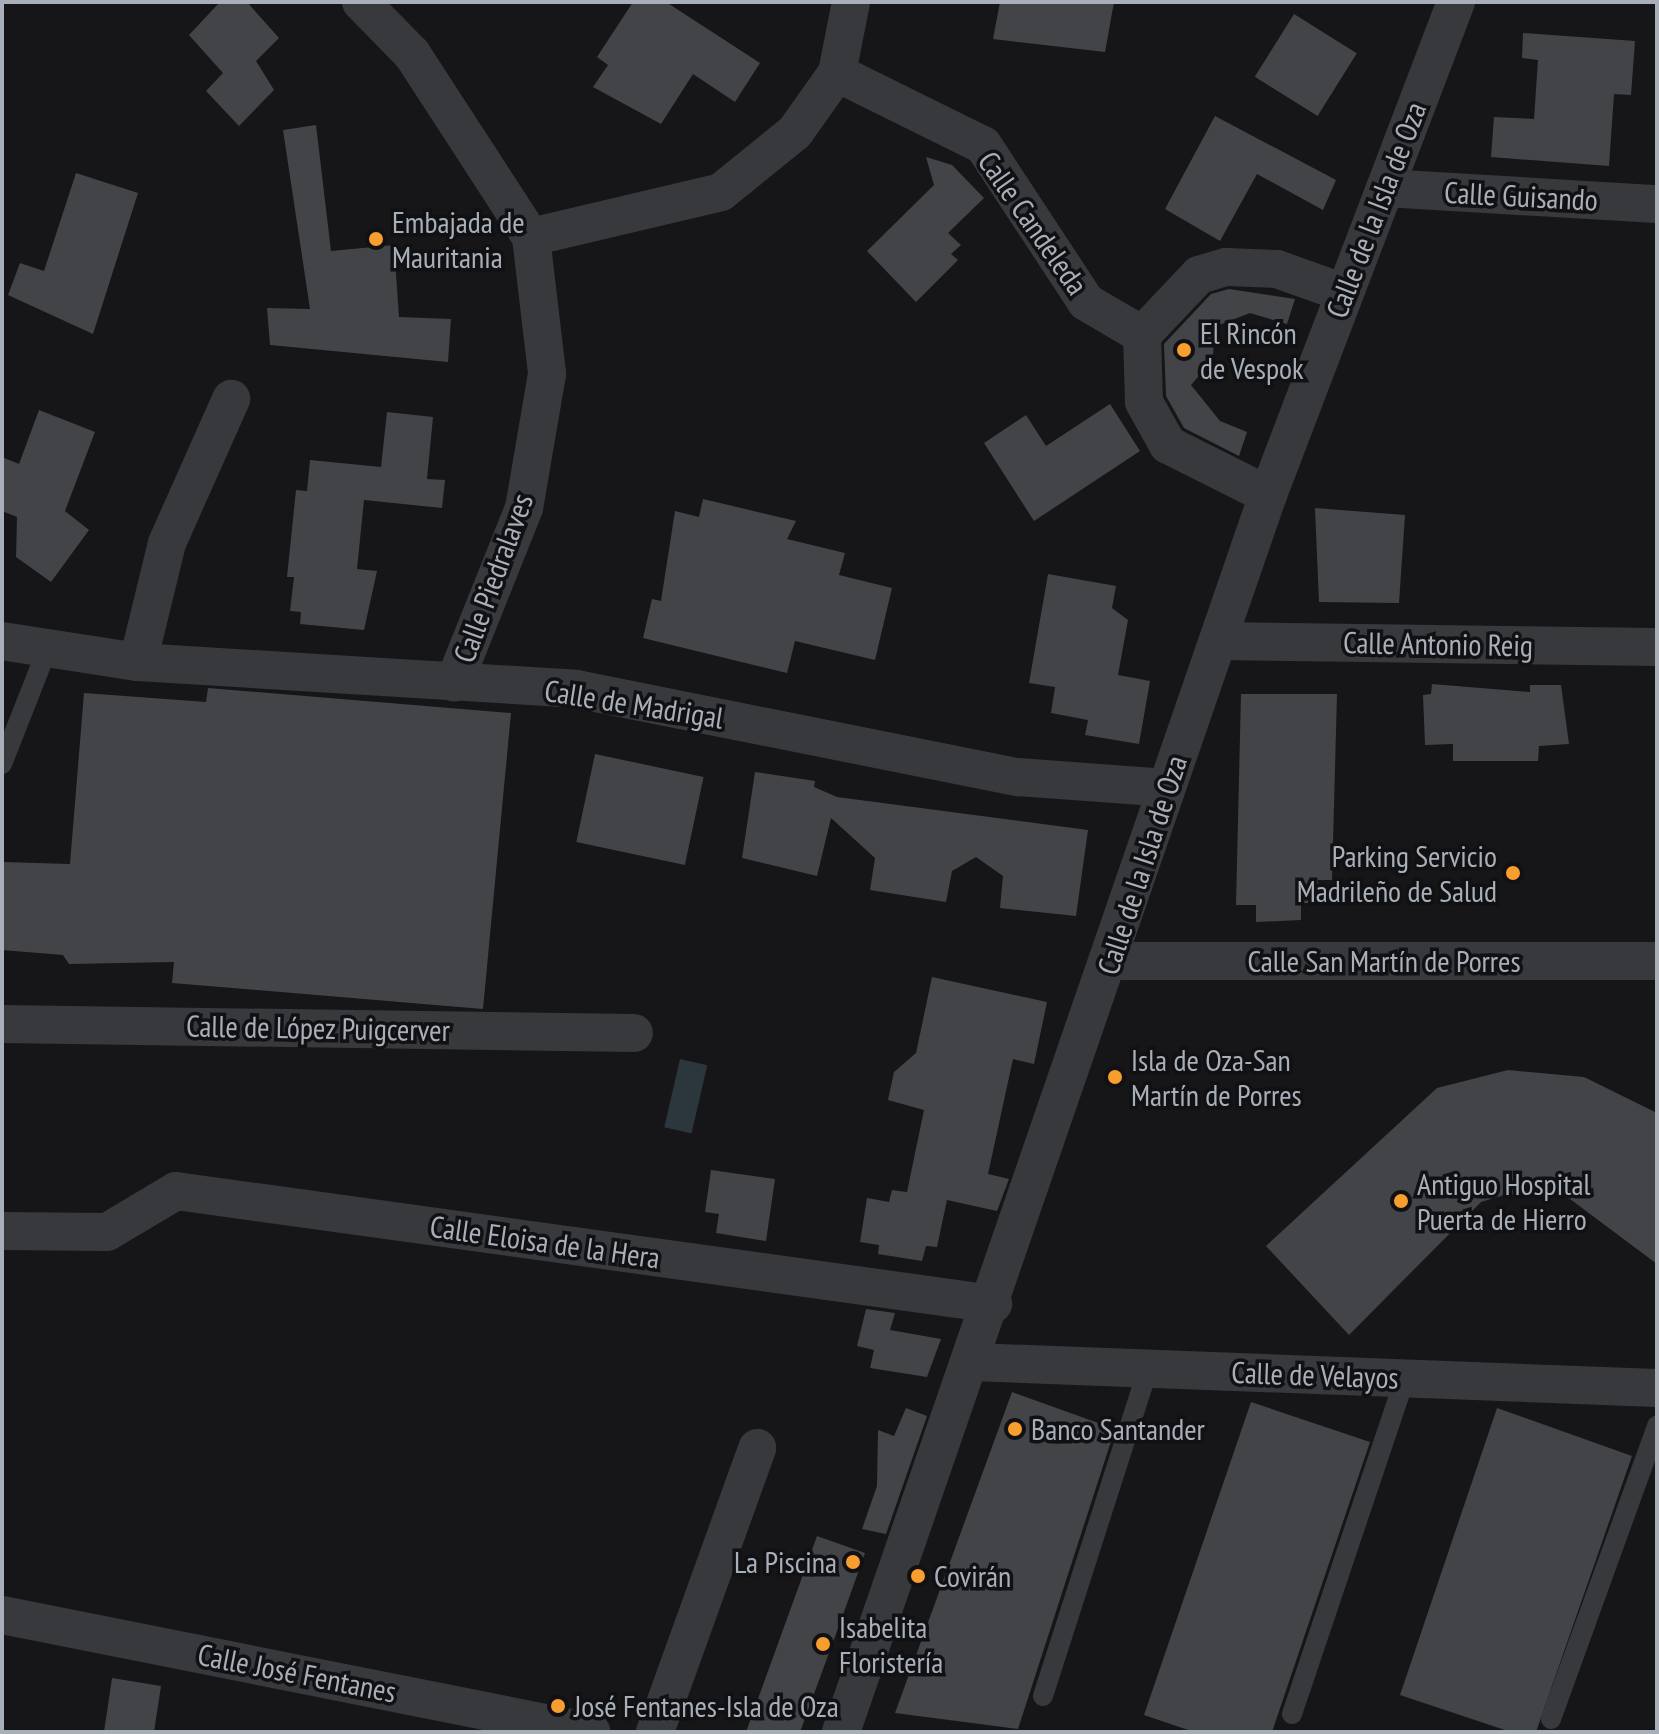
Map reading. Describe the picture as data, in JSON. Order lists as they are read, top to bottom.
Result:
{
  "streets": {
    "street": [
      "Calle Guisando",
      "Calle de la Isla de Oza",
      "Calle Candeleda",
      "Calle Piedralaves",
      "Calle Antonio Reig",
      "Calle de Madrigal",
      "Calle San Martín de Porres",
      "Calle de López Puigcerver",
      "Calle Eloisa de la Hera",
      "Calle de Velayos",
      "Calle José Fentanes"
    ]
  },
  "crossings": [
    ["Calle Guisando", "Calle de la Isla de Oza"],
    ["Calle de la Isla de Oza", "Calle Antonio Reig"],
    ["Calle de la Isla de Oza", "Calle de Madrigal"],
    ["Calle de la Isla de Oza", "Calle San Martín de Porres"],
    ["Calle de la Isla de Oza", "Calle Eloisa de la Hera"],
    ["Calle de la Isla de Oza", "Calle de Velayos"],
    ["Calle Piedralaves", "Calle de Madrigal"]
  ],
  "places": [
    "Embajada de Mauritania",
    "El Rincón de Vespok",
    "Parking Servicio Madrileño de Salud",
    "Isla de Oza-San Martín de Porres",
    "Antiguo Hospital Puerta de Hierro",
    "Banco Santander",
    "La Piscina",
    "Covirán",
    "Isabelita Floristería",
    "José Fentanes-Isla de Oza"
  ]
}
